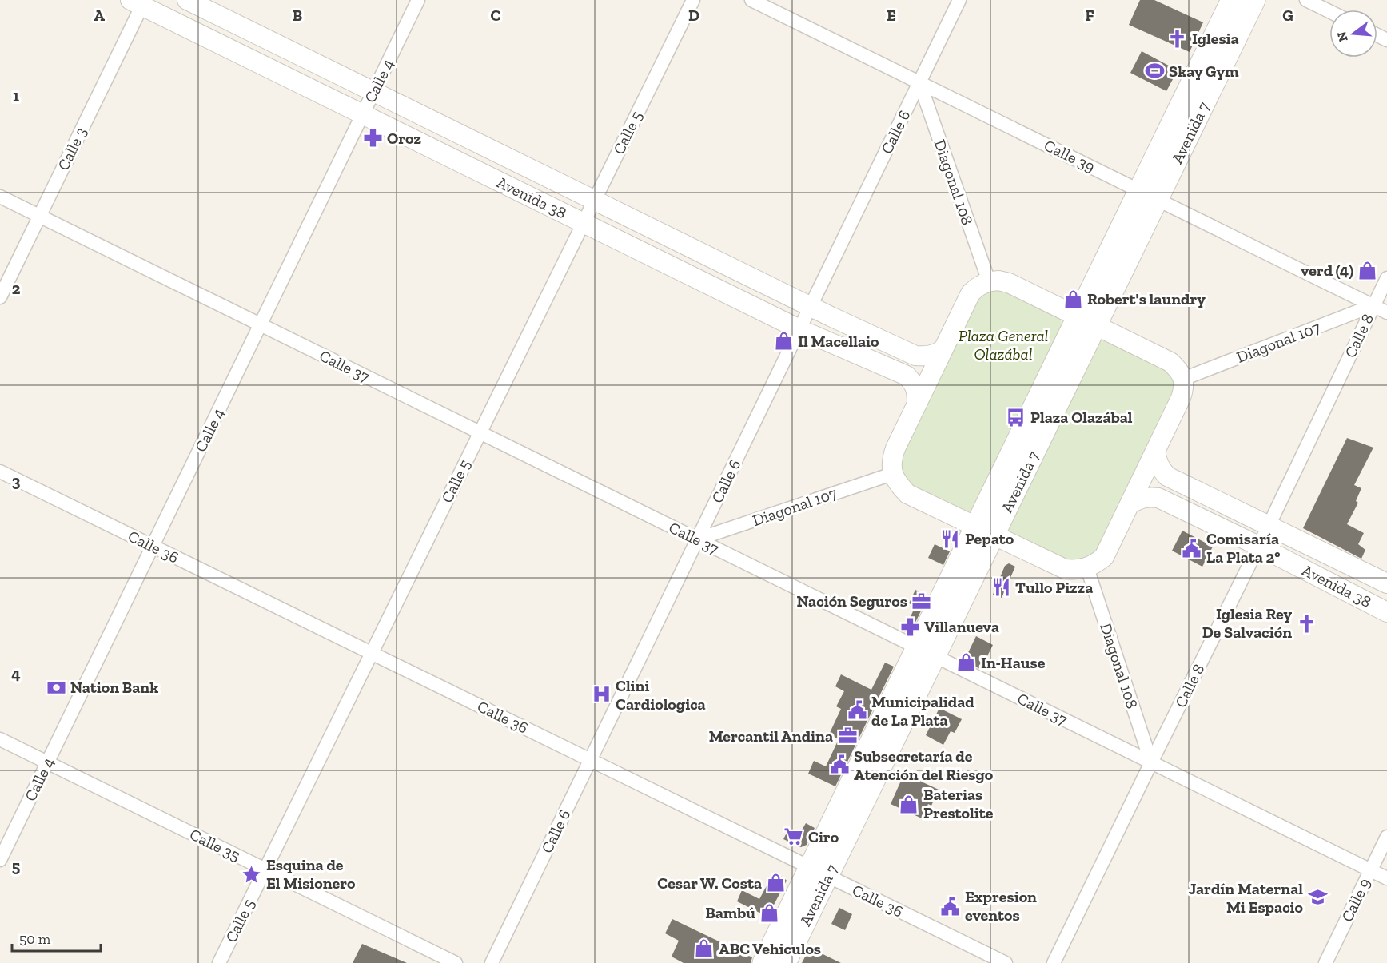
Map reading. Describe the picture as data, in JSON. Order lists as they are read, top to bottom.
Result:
{
  "streets": {
    "main road": ["Avenida 7", "Avenida 38"],
    "street": [
      "Calle 4",
      "Calle 6",
      "Calle 5",
      "Calle 3",
      "Calle 39",
      "Diagonal 108",
      "Calle 8",
      "Diagonal 107",
      "Calle 37",
      "Calle 36",
      "Calle 35",
      "Calle 9"
    ]
  },
  "crossings": [
    ["Calle 4", "Avenida 38"],
    ["Calle 4", "Calle 37"],
    ["Calle 4", "Calle 36"],
    ["Calle 4", "Calle 35"],
    ["Calle 6", "Calle 39"],
    ["Calle 6", "Diagonal 108"],
    ["Calle 6", "Avenida 38"],
    ["Calle 6", "Diagonal 107"],
    ["Calle 6", "Calle 37"],
    ["Calle 6", "Calle 36"],
    ["Calle 5", "Avenida 38"],
    ["Calle 5", "Calle 37"],
    ["Calle 5", "Calle 36"],
    ["Calle 5", "Calle 35"],
    ["Avenida 7", "Calle 39"],
    ["Avenida 7", "Calle 37"],
    ["Avenida 7", "Calle 36"],
    ["Calle 3", "Avenida 38"],
    ["Calle 3", "Calle 37"],
    ["Calle 39", "Diagonal 108"],
    ["Calle 39", "Calle 8"],
    ["Calle 39", "Diagonal 107"],
    ["Diagonal 108", "Calle 8"],
    ["Diagonal 108", "Calle 37"],
    ["Avenida 38", "Calle 8"],
    ["Calle 8", "Diagonal 107"],
    ["Calle 8", "Calle 37"],
    ["Diagonal 107", "Calle 37"],
    ["Calle 37", "Calle 9"]
  ],
  "parks": ["Plaza General Olazábal"],
  "places": {
    "church": ["Iglesia", "Iglesia Rey De Salvación"],
    "sports": ["Skay Gym"],
    "pharmacy": ["Oroz", "Villanueva"],
    "shop": [
      "verd (4)",
      "Robert's laundry",
      "Il Macellaio",
      "In-Hause",
      "Baterias Prestolite",
      "Cesar W. Costa",
      "Bambú",
      "ABC Vehiculos"
    ],
    "bus stop": ["Plaza Olazábal"],
    "restaurant": ["Pepato", "Tullo Pizza"],
    "public building": [
      "Comisaría La Plata 2°",
      "Municipalidad de La Plata",
      "Subsecretaría de Atención del Riesgo",
      "Expresion eventos"
    ],
    "office": ["Nación Seguros", "Mercantil Andina"],
    "bank": ["Nation Bank"],
    "hospital": ["Clini Cardiologica"],
    "supermarket": ["Ciro"],
    "place": ["Esquina de El Misionero"],
    "school or university": ["Jardín Maternal Mi Espacio"]
  },
  "scale_bar": "50 m",
  "north": "left",
  "grid": {
    "columns": [
      "A",
      "B",
      "C",
      "D",
      "E",
      "F",
      "G"
    ],
    "rows": [
      "1",
      "2",
      "3",
      "4",
      "5"
    ]
  }
}
